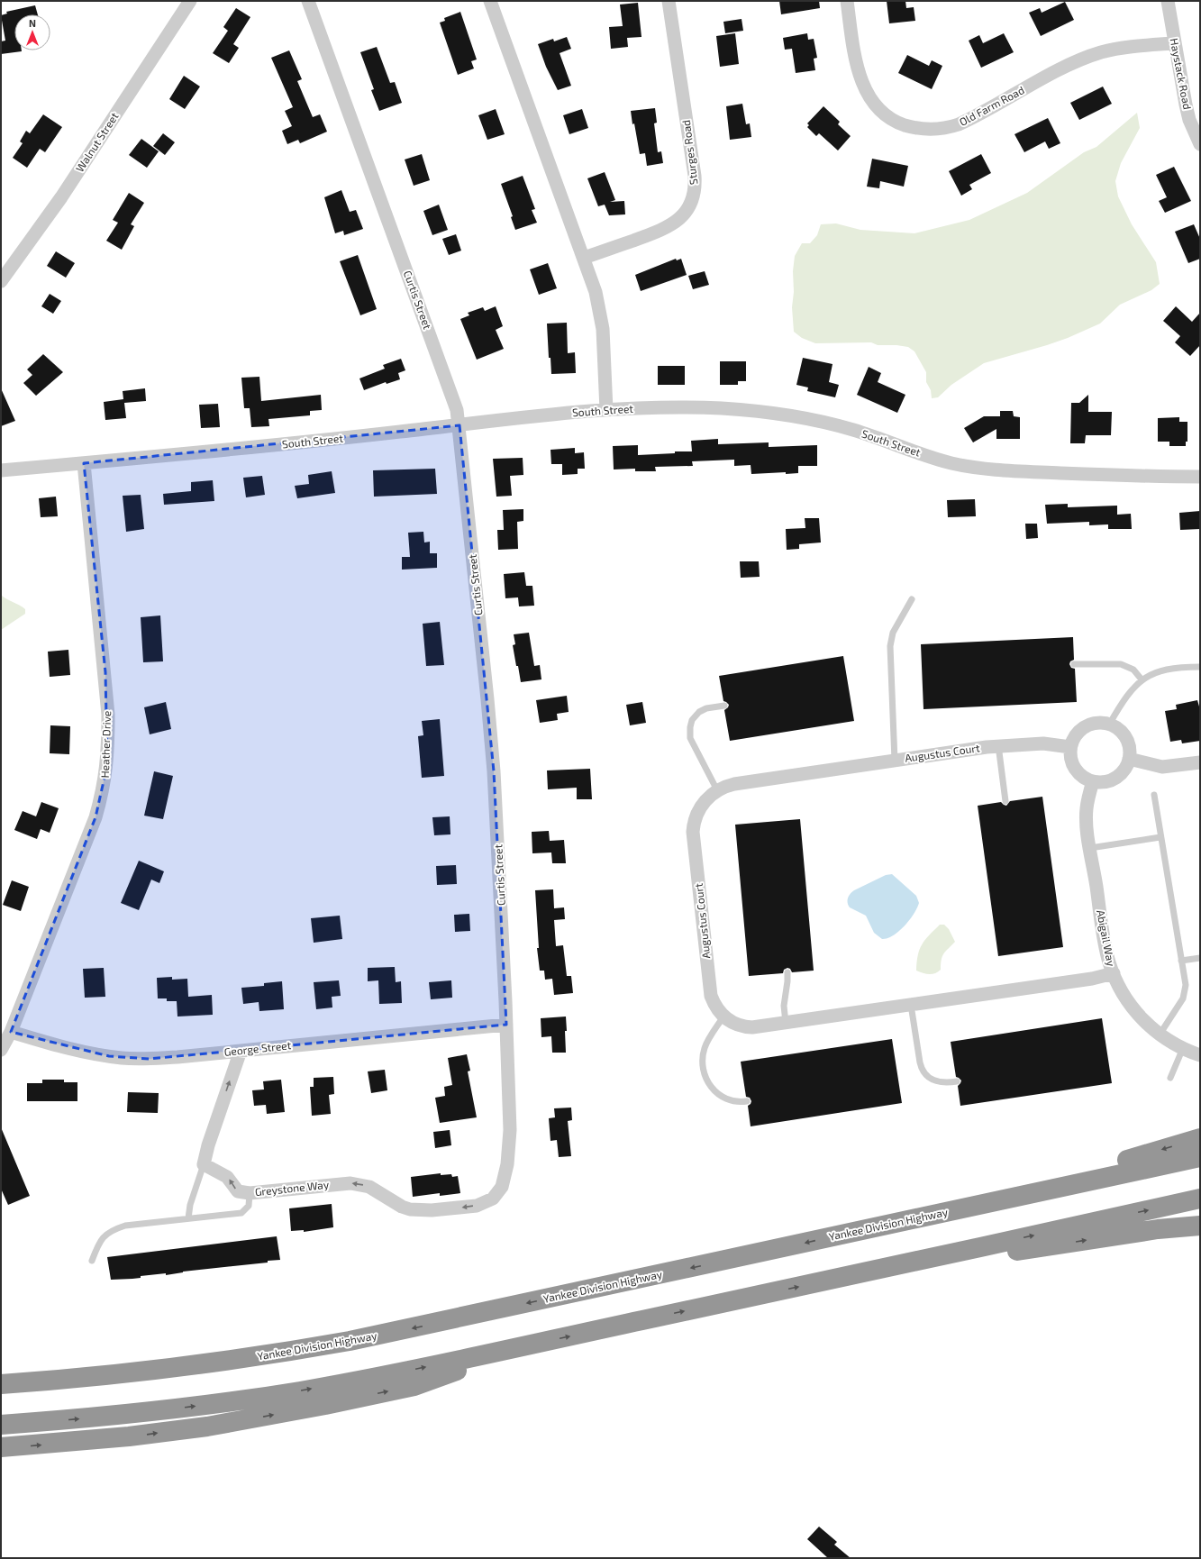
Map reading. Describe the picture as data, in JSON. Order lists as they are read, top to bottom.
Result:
{
  "streets": {
    "highway": ["Yankee Division Highway"],
    "street": [
      "Haystack Road",
      "Old Farm Road",
      "Walnut Street",
      "Sturges Road",
      "Curtis Street",
      "South Street",
      "Heather Drive",
      "Augustus Court",
      "Abigail Way",
      "George Street",
      "Greystone Way"
    ]
  },
  "crossings": [
    ["Haystack Road", "Old Farm Road"],
    ["Curtis Street", "South Street"],
    ["Curtis Street", "George Street"],
    ["Curtis Street", "Greystone Way"],
    ["South Street", "Heather Drive"],
    ["Heather Drive", "George Street"],
    ["Augustus Court", "Abigail Way"]
  ],
  "one_way": ["Greystone Way"],
  "north": "top"
}
